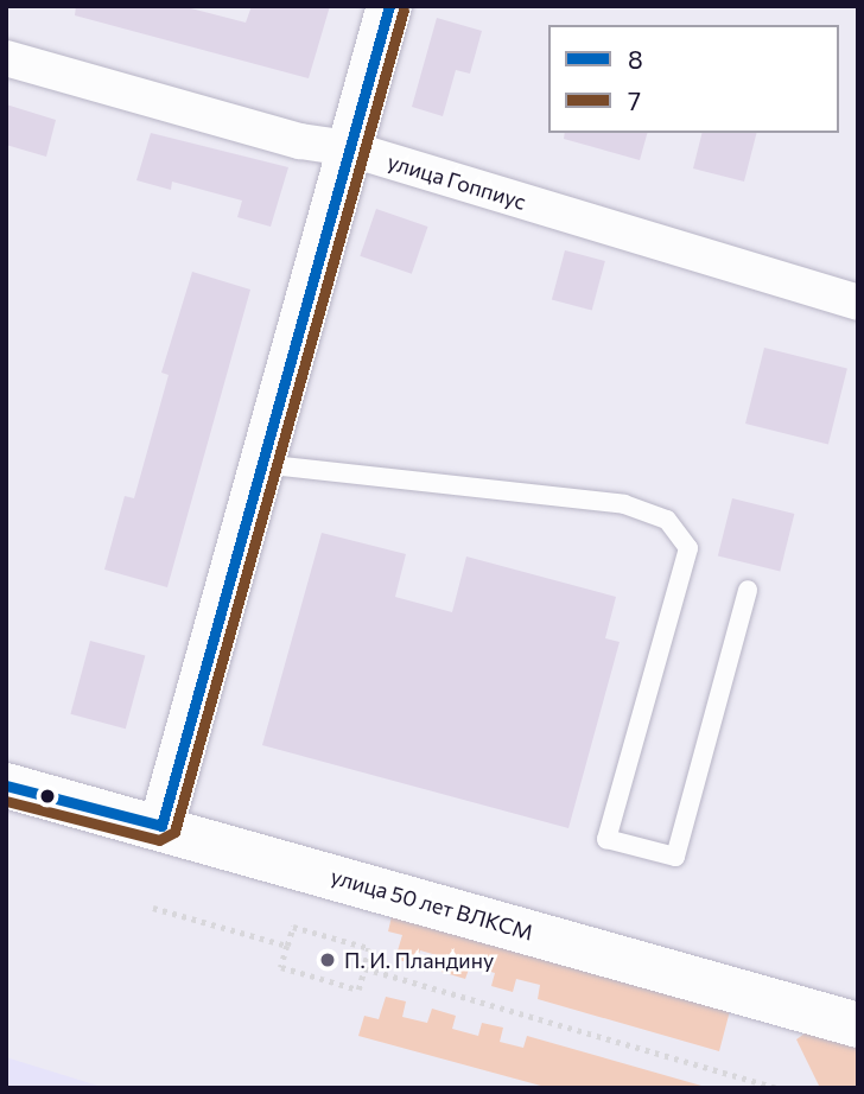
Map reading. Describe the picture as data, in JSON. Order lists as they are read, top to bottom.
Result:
{
  "streets": {
    "street": ["улица Гоппиус", "улица 50 лет ВЛКСМ"]
  },
  "places": ["П. И. Пландину"],
  "lines": ["transit line 8", "transit line 7"],
  "legend": ["8", "7"]
}
